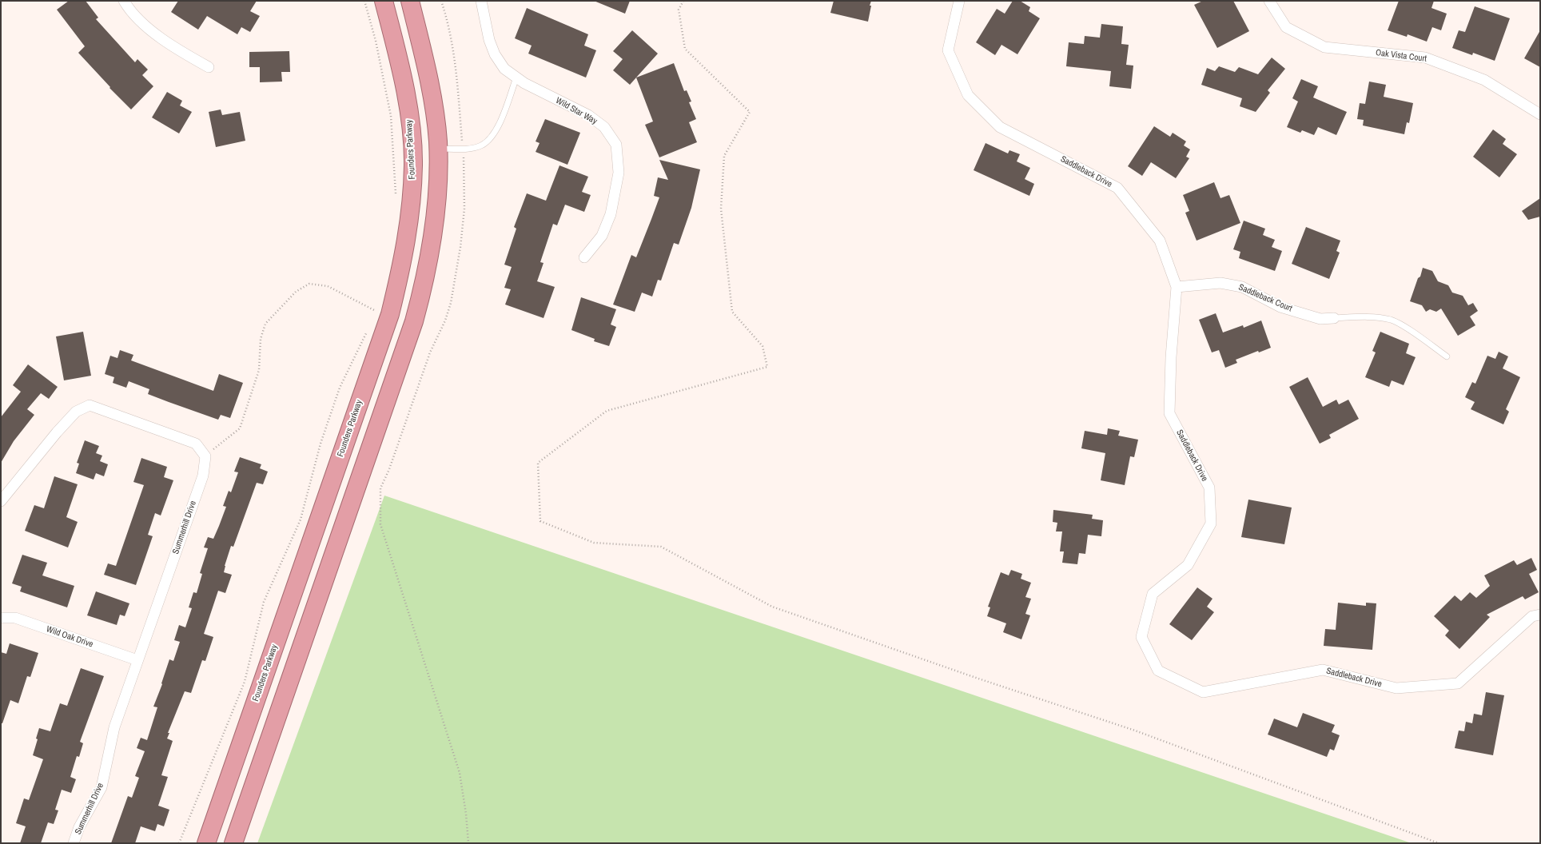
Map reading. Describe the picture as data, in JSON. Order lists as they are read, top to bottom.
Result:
{
  "streets": {
    "highway": ["Founders Parkway"],
    "street": [
      "Oak Vista Court",
      "Wild Star Way",
      "Saddleback Drive",
      "Saddleback Court",
      "Summerhill Drive",
      "Wild Oak Drive"
    ]
  },
  "crossings": [
    ["Saddleback Drive", "Saddleback Court"],
    ["Summerhill Drive", "Wild Oak Drive"]
  ]
}
